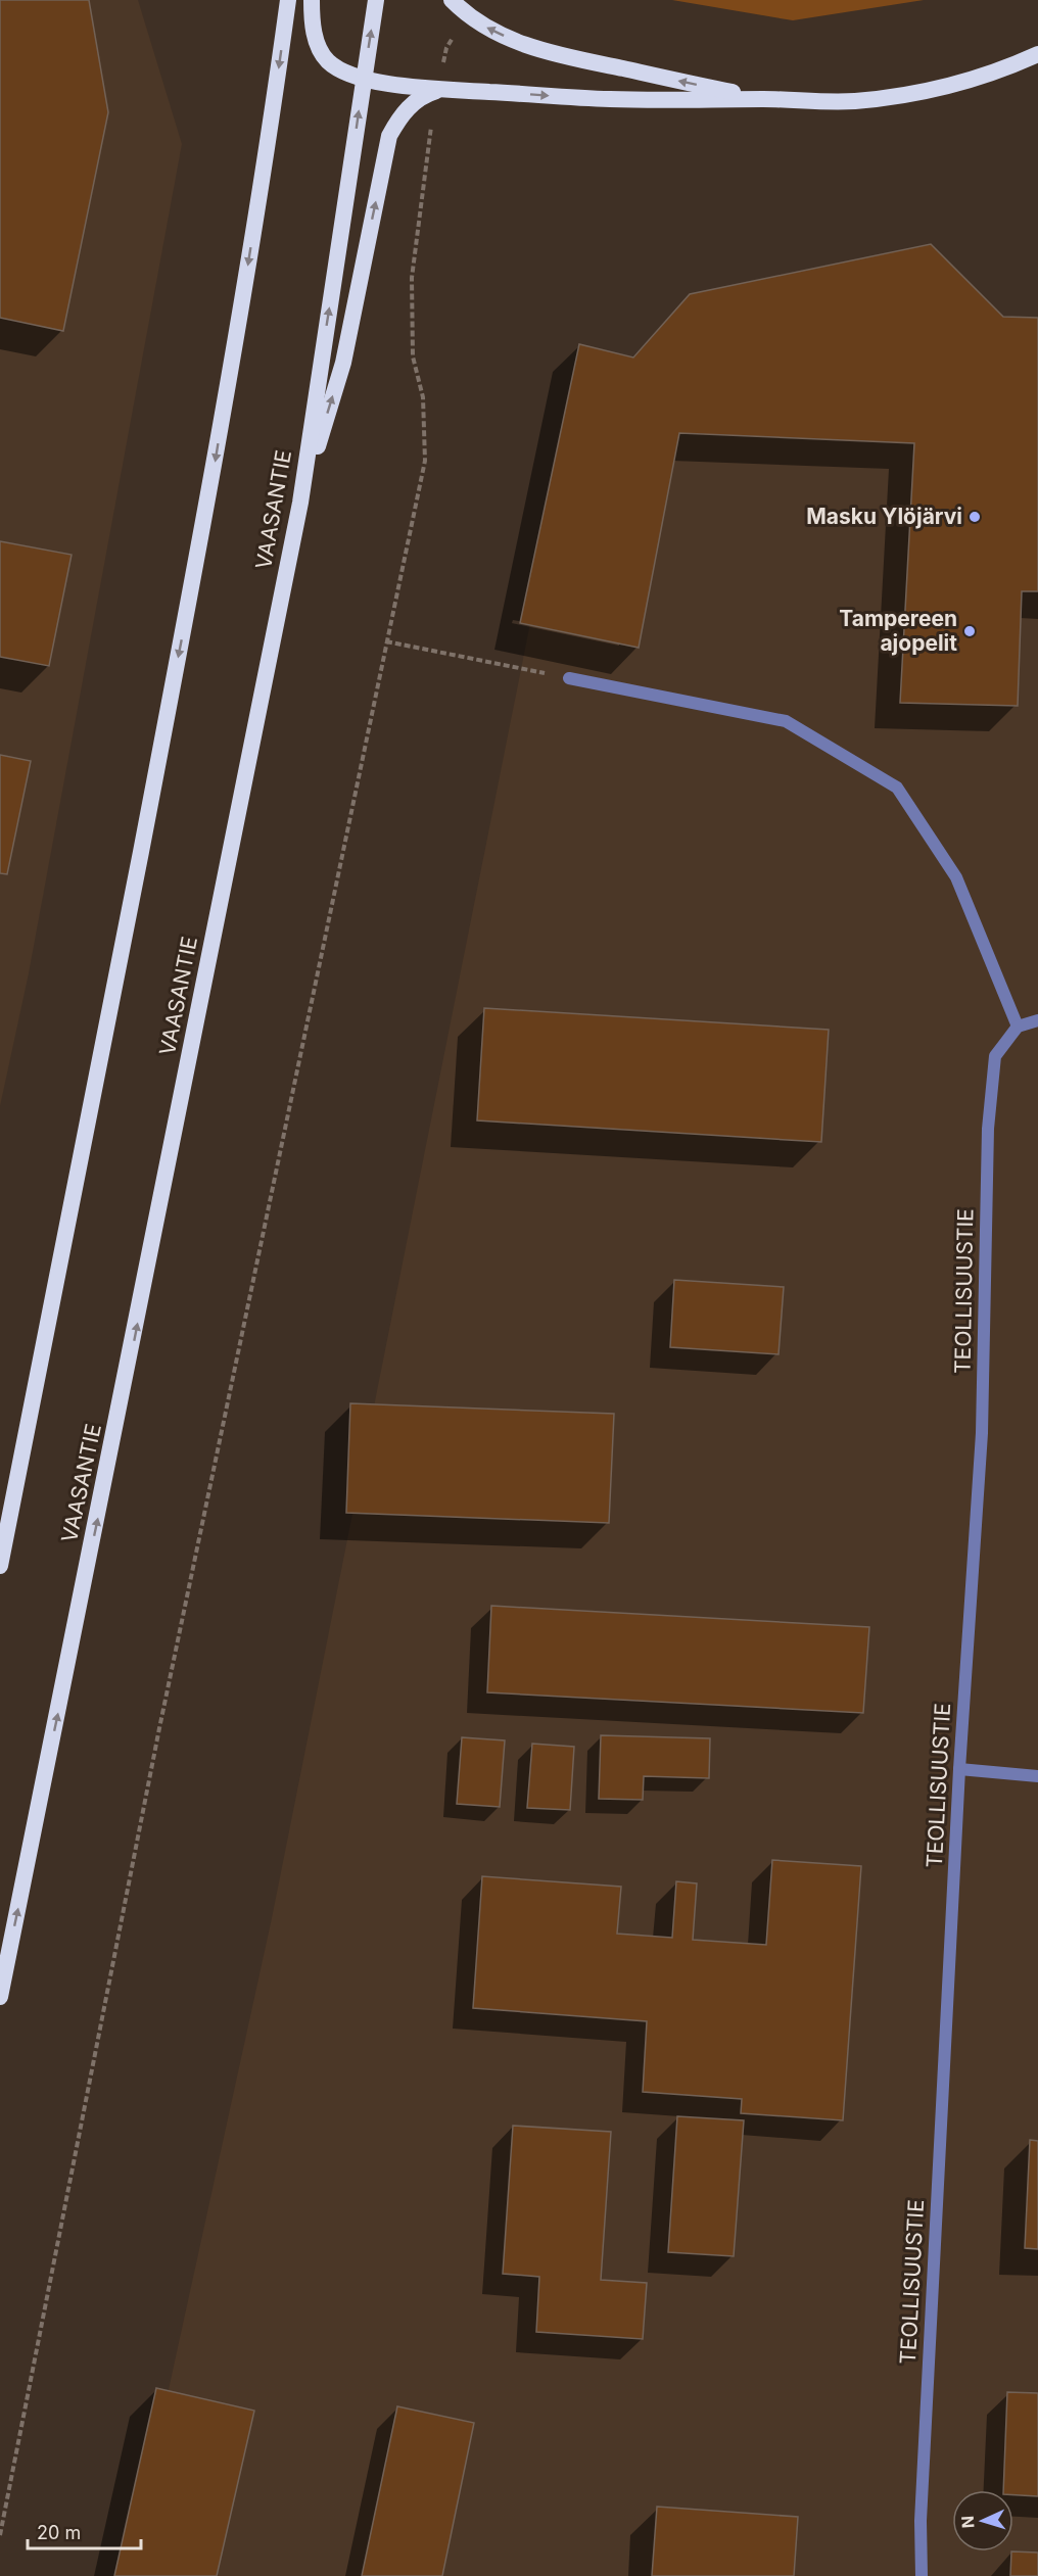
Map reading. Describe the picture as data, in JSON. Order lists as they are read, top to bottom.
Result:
{
  "streets": {
    "highway": ["VAASANTIE"],
    "street": ["TEOLLISUUSTIE"]
  },
  "places": ["Masku Ylöjärvi", "Tampereen ajopelit"],
  "scale_bar": "20 m",
  "north": "left"
}
